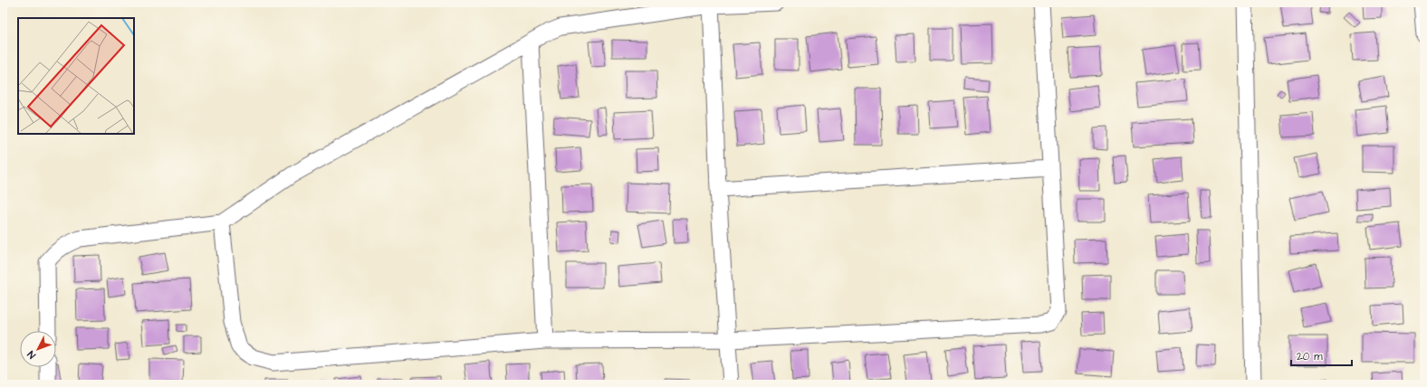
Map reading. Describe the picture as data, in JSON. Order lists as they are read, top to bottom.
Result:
{
  "scale_bar": "20 m",
  "north": "bottom left"
}
